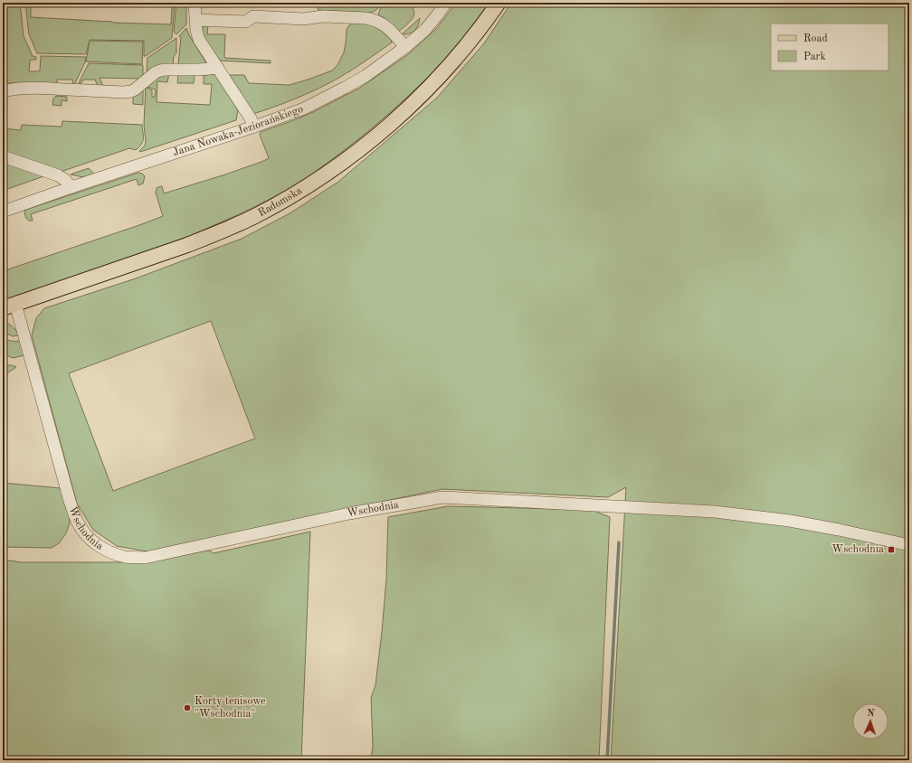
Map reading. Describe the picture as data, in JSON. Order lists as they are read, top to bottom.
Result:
{
  "streets": {
    "main road": ["Radomska"],
    "street": ["Jana Nowaka-Jeziorańskiego", "Wschodnia"]
  },
  "crossings": [
    ["Radomska", "Wschodnia"]
  ],
  "places": {
    "transit": ["Wschodnia"],
    "other": ["Korty tenisowe \"Wschodnia\""]
  },
  "legend": ["Road", "Park"],
  "north": "top"
}
